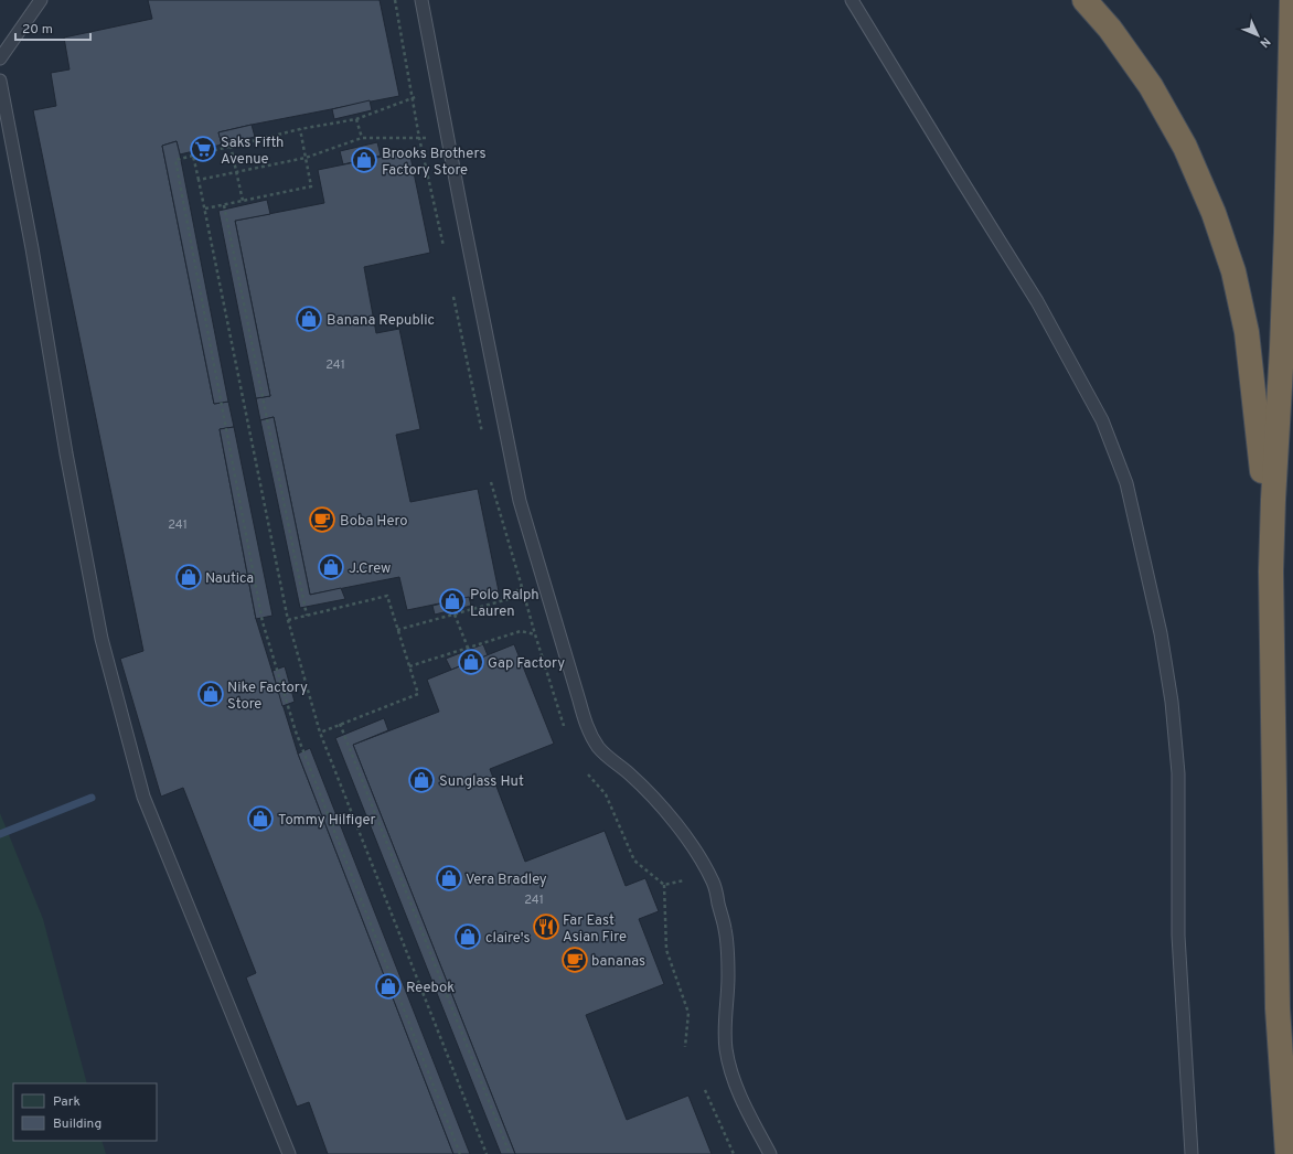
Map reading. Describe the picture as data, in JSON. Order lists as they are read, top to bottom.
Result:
{
  "places": {
    "supermarket": ["Saks Fifth Avenue"],
    "shop": [
      "Brooks Brothers Factory Store",
      "Banana Republic",
      "J.Crew",
      "Nautica",
      "Polo Ralph Lauren",
      "Gap Factory",
      "Nike Factory Store",
      "Sunglass Hut",
      "Tommy Hilfiger",
      "Vera Bradley",
      "claire's",
      "Reebok"
    ],
    "cafe": ["Boba Hero", "bananas"],
    "restaurant": ["Far East Asian Fire"]
  },
  "house_numbers": ["241", "241", "241"],
  "legend": ["Park", "Building"],
  "scale_bar": "20 m",
  "north": "bottom right"
}
